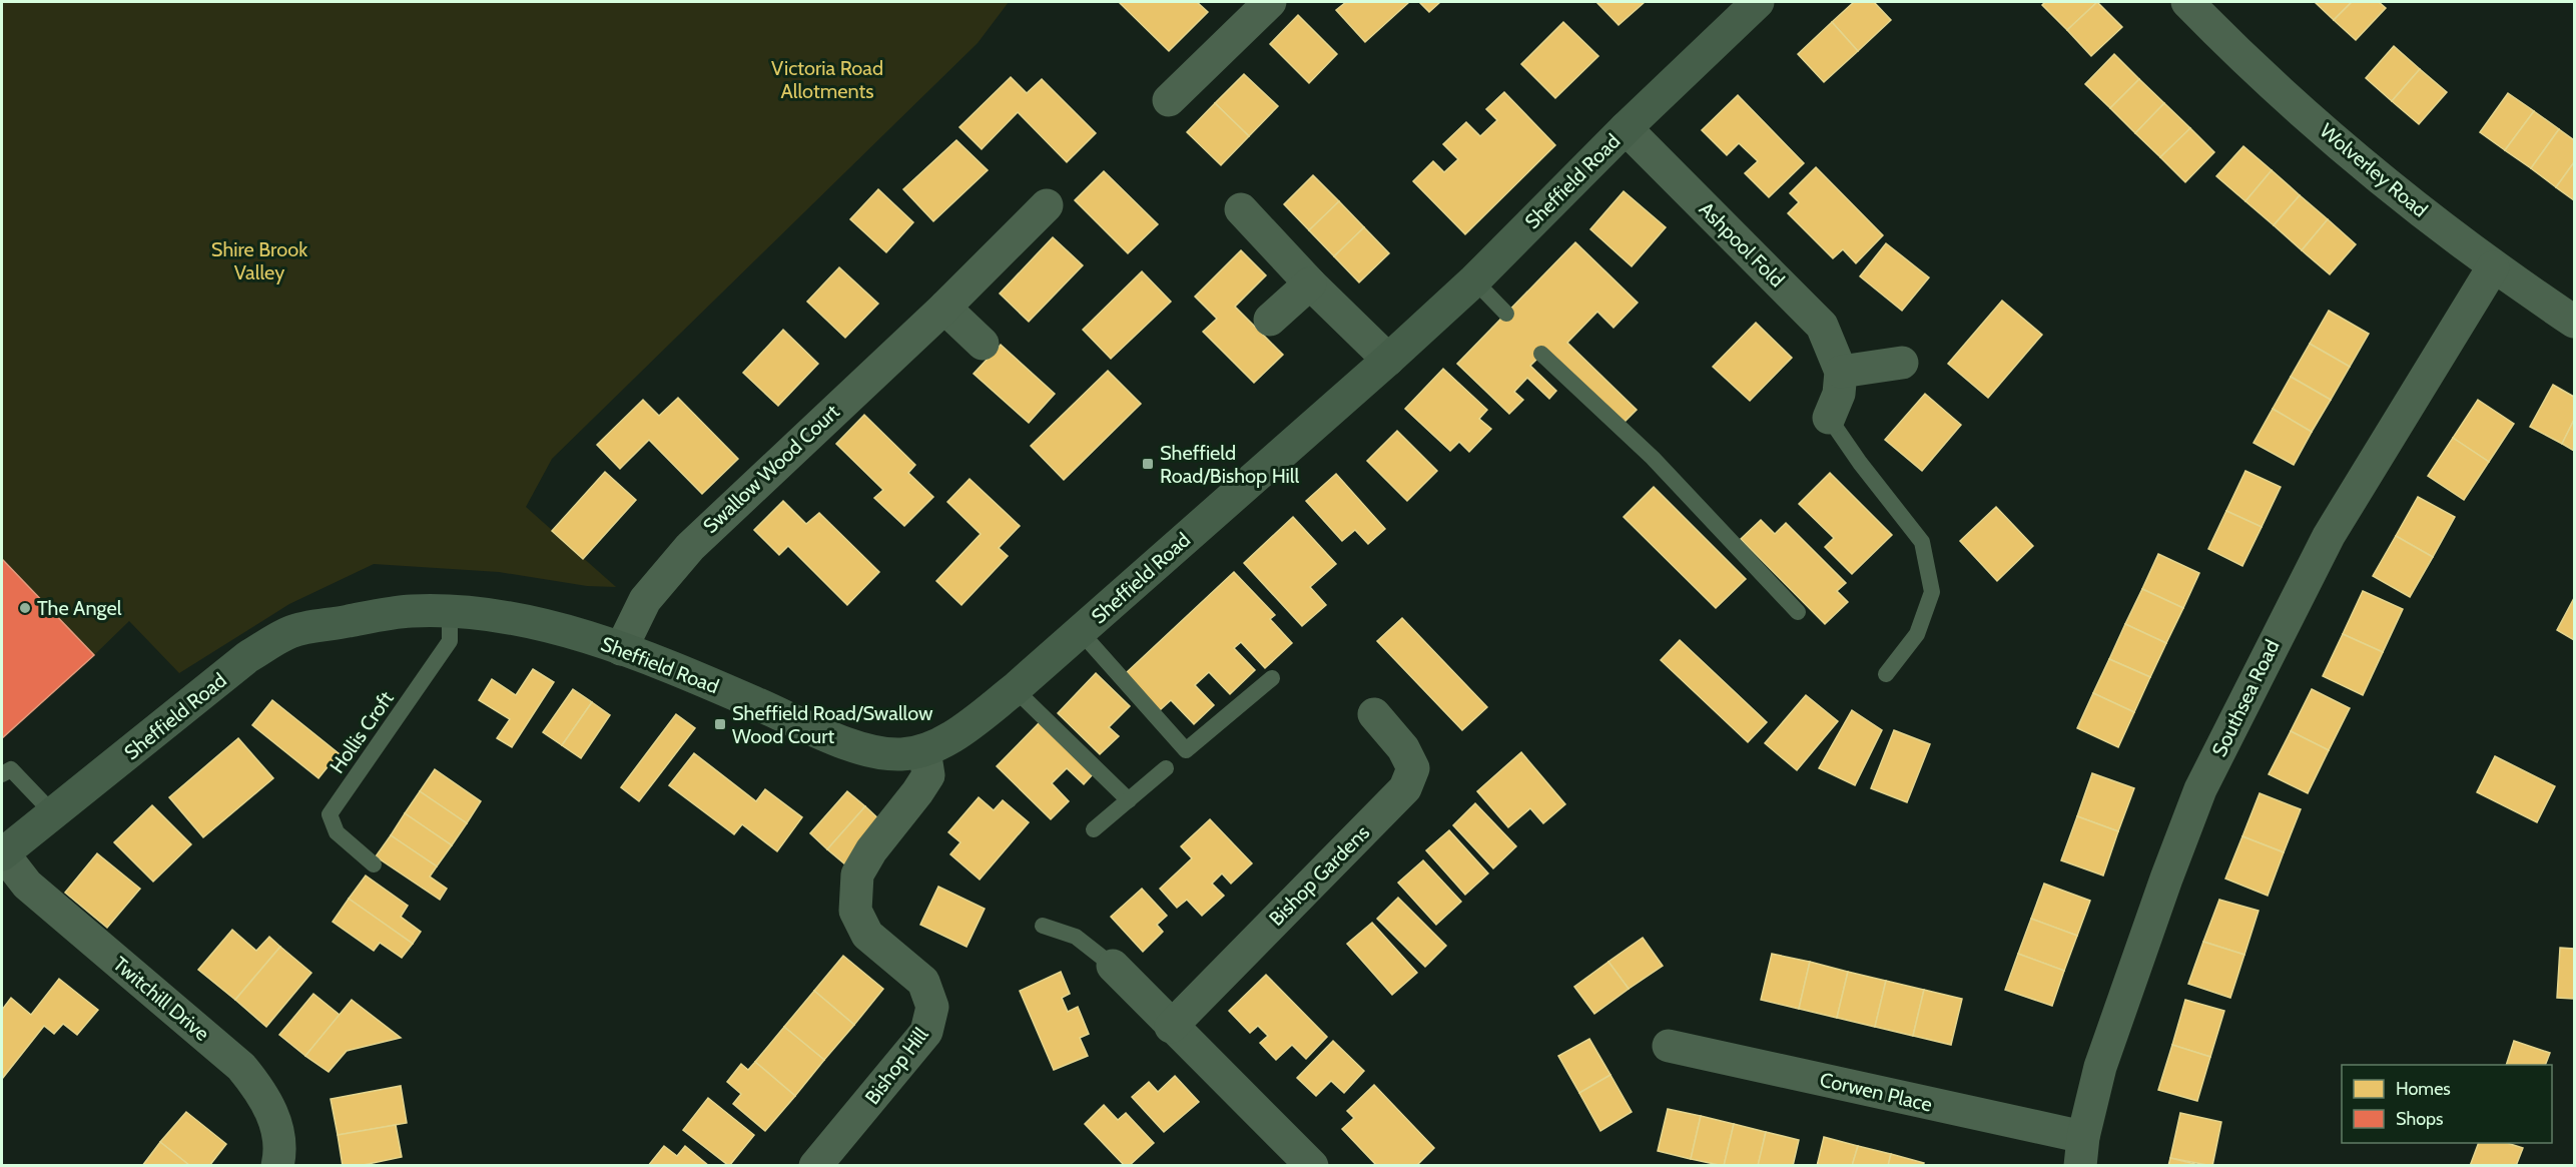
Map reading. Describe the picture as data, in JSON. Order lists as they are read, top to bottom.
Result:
{
  "streets": {
    "main road": ["Sheffield Road"],
    "street": [
      "Wolverley Road",
      "Ashpool Fold",
      "Swallow Wood Court",
      "Southsea Road",
      "Bishop Gardens",
      "Twitchill Drive",
      "Bishop Hill",
      "Corwen Place"
    ],
    "lane": ["Hollis Croft"]
  },
  "crossings": [
    ["Wolverley Road", "Southsea Road"],
    ["Sheffield Road", "Ashpool Fold"],
    ["Sheffield Road", "Swallow Wood Court"],
    ["Sheffield Road", "Hollis Croft"],
    ["Sheffield Road", "Twitchill Drive"],
    ["Sheffield Road", "Bishop Hill"],
    ["Southsea Road", "Corwen Place"]
  ],
  "parks": ["Victoria Road Allotments", "Shire Brook Valley"],
  "places": {
    "transit": ["Sheffield Road/Bishop Hill", "Sheffield Road/Swallow Wood Court"],
    "other": ["The Angel"]
  },
  "legend": ["Homes", "Shops"]
}
